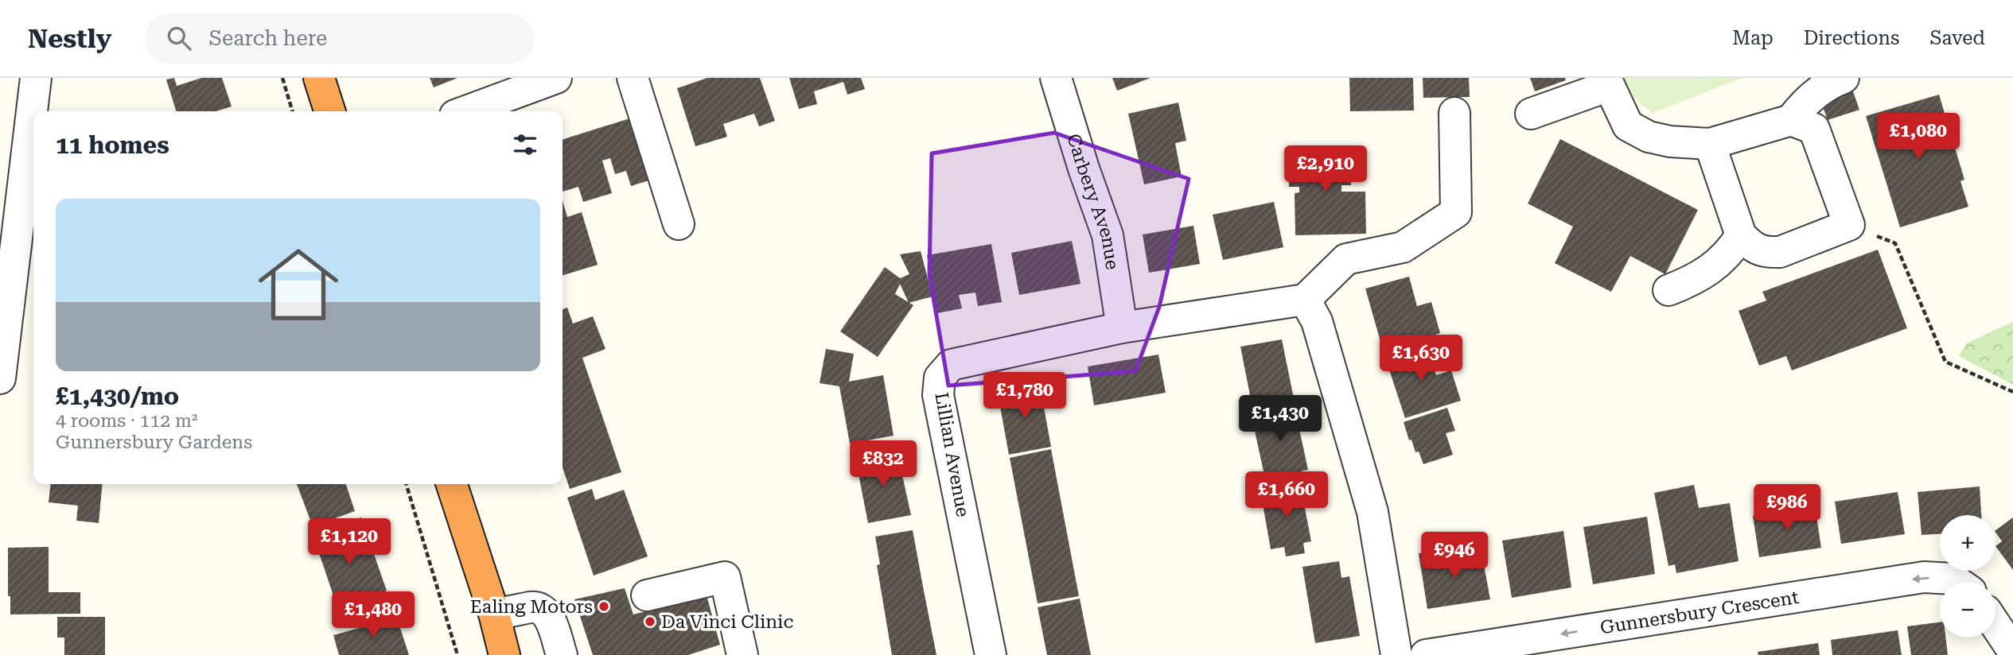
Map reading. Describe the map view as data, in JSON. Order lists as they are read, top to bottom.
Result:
{
  "streets": {
    "street": ["Carbery Avenue", "Lillian Avenue", "Gunnersbury Crescent"]
  },
  "crossings": [
    ["Carbery Avenue", "Lillian Avenue"]
  ],
  "one_way": ["Gunnersbury Crescent"],
  "places": ["Ealing Motors", "Da Vinci Clinic"],
  "page": {
    "header": "Nestly",
    "search": "Search here",
    "nav": ["Map", "Directions", "Saved"],
    "heading": "11 homes",
    "price": [
      "£1,080",
      "£2,910",
      "£1,630",
      "£1,780",
      "£1,430",
      "£832",
      "£1,660",
      "£986",
      "£1,120",
      "£946",
      "£1,480"
    ],
    "list": [
      {
        "name": "£1,430/mo",
        "note": "4 rooms · 112 m² · Gunnersbury Gardens"
      }
    ],
    "map_buttons": ["+", "−"]
  }
}
